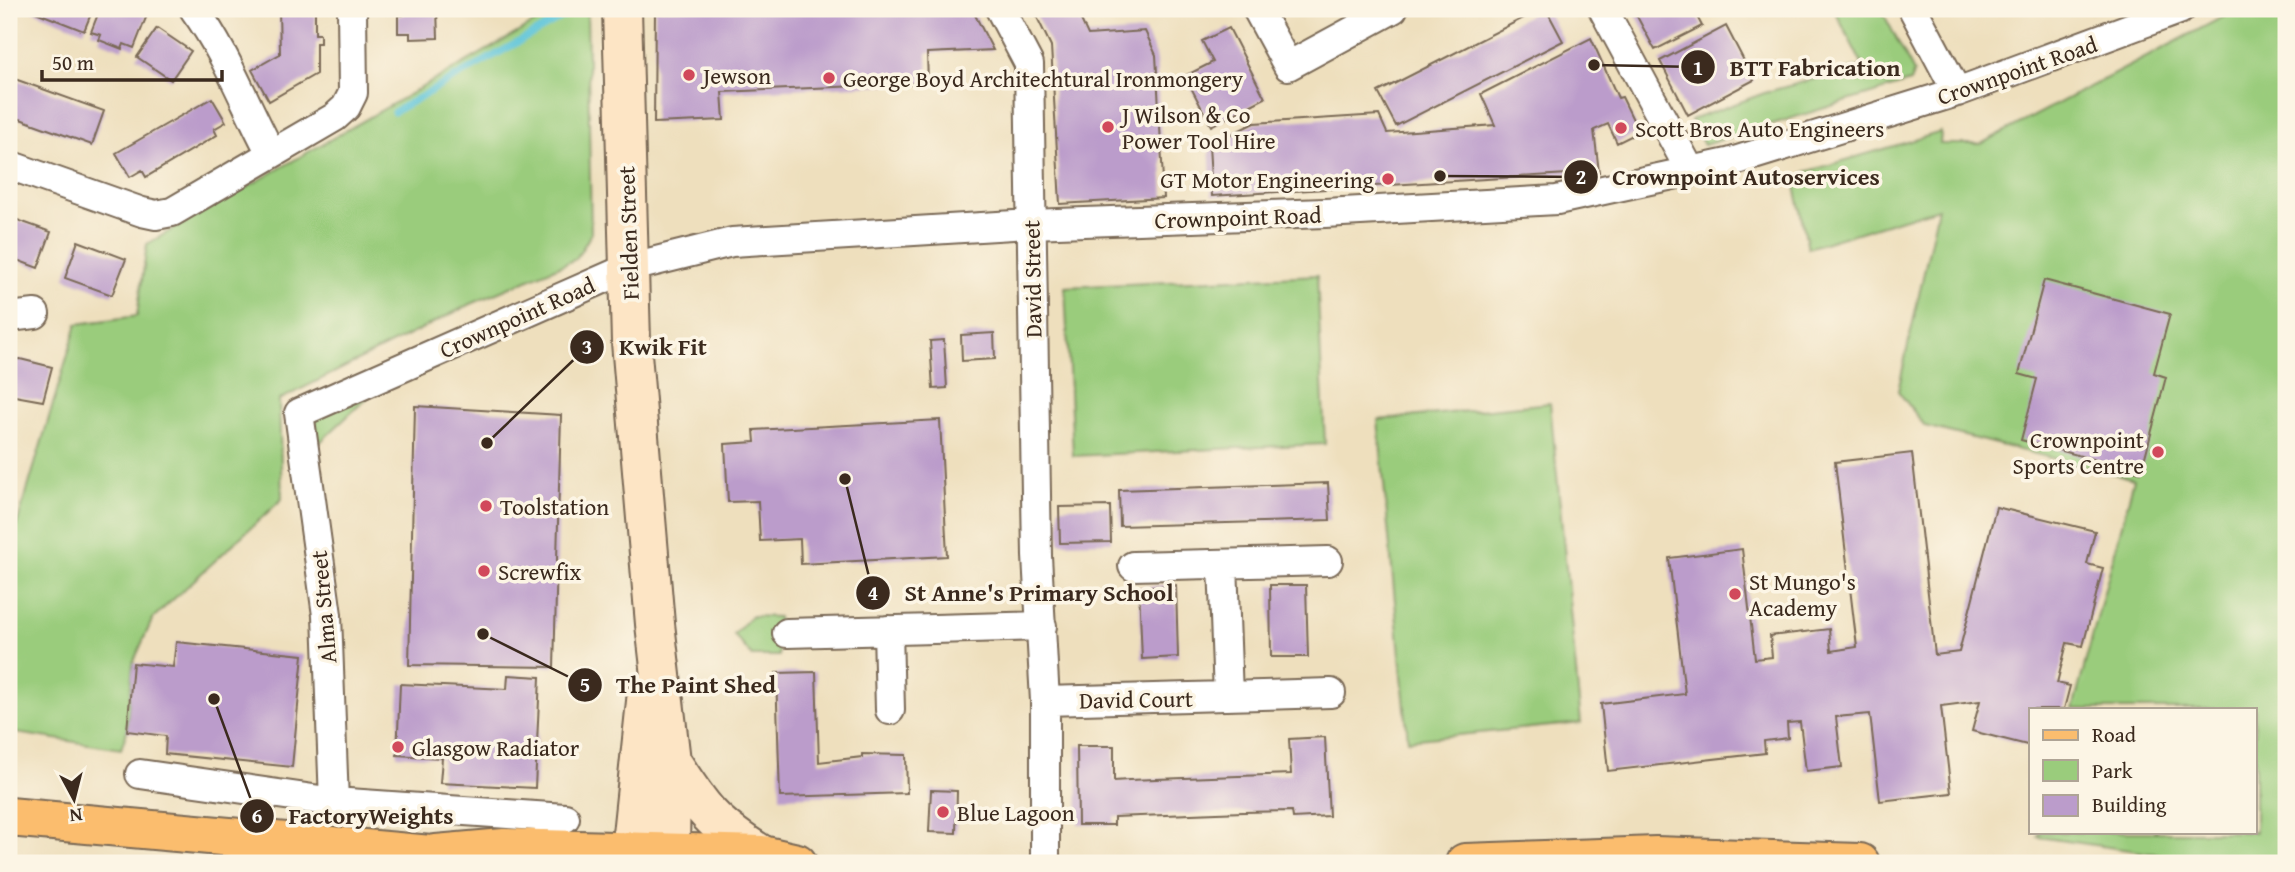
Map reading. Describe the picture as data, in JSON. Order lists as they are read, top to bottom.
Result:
{
  "streets": {
    "main road": ["Fielden Street"],
    "street": [
      "Crownpoint Road",
      "David Street",
      "Alma Street",
      "David Court"
    ]
  },
  "crossings": [
    ["Crownpoint Road", "Fielden Street"],
    ["Crownpoint Road", "David Street"],
    ["Crownpoint Road", "Alma Street"]
  ],
  "places": [
    "BTT Fabrication",
    "Jewson",
    "George Boyd Architechtural Ironmongery",
    "J Wilson & Co Power Tool Hire",
    "Scott Bros Auto Engineers",
    "Crownpoint Autoservices",
    "GT Motor Engineering",
    "Kwik Fit",
    "Crownpoint Sports Centre",
    "St Anne's Primary School",
    "Toolstation",
    "Screwfix",
    "St Mungo's Academy",
    "The Paint Shed",
    "FactoryWeights",
    "Glasgow Radiator",
    "Blue Lagoon"
  ],
  "legend": ["Road", "Park", "Building"],
  "scale_bar": "50 m",
  "north": "bottom"
}
